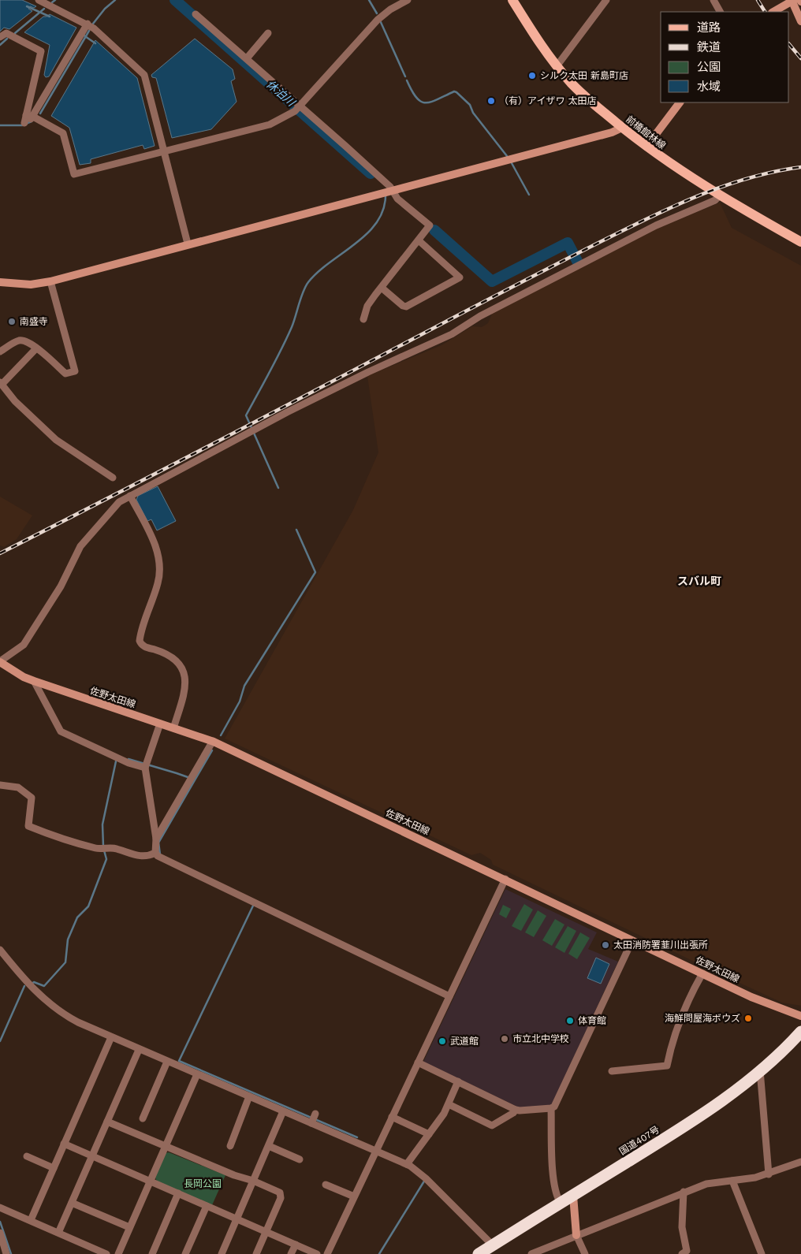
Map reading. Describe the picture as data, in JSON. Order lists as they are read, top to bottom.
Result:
{
  "streets": {
    "highway": ["国道407号"],
    "main road": ["前橋館林線", "佐野太田線"]
  },
  "districts": ["スバル町"],
  "water": ["休泊川"],
  "parks": ["長岡公園"],
  "places": [
    "シルク太田 新島町店",
    "（有）アイザワ 太田店",
    "南盛寺",
    "太田消防署韮川出張所",
    "海鮮問屋海ボウズ",
    "体育館",
    "市立北中学校",
    "武道館"
  ],
  "legend": [
    "道路",
    "鉄道",
    "公園",
    "水域"
  ]
}
